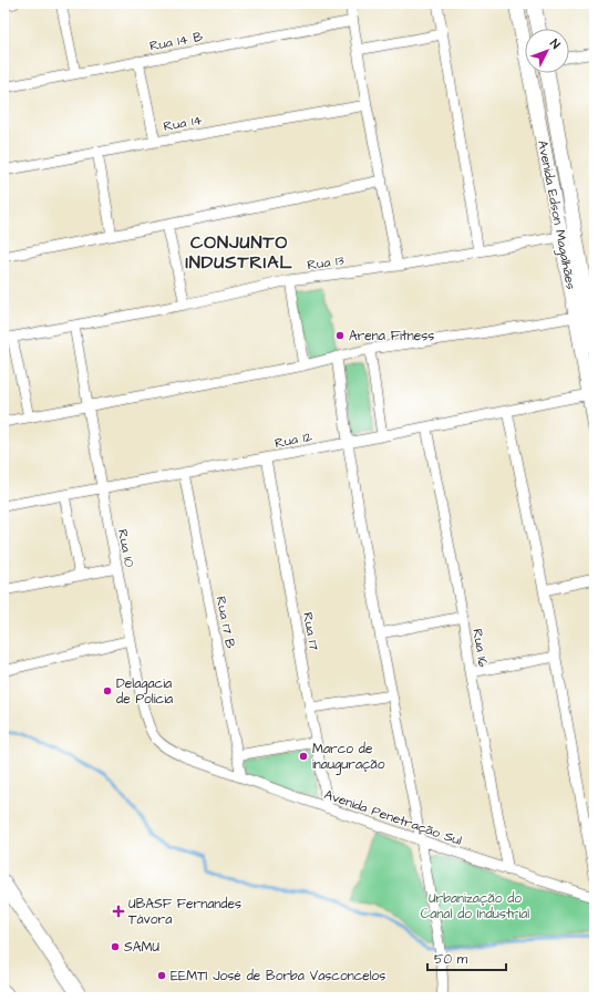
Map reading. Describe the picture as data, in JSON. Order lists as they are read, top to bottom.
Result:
{
  "streets": {
    "street": [
      "Rua 14 B",
      "Rua 14",
      "Avenida Edson Magalhães",
      "Rua 13",
      "Rua 12",
      "Rua 10",
      "Rua 17 B",
      "Rua 17",
      "Rua 16",
      "Avenida Penetração Sul"
    ]
  },
  "crossings": [
    ["Avenida Edson Magalhães", "Rua 13"],
    ["Avenida Edson Magalhães", "Rua 12"],
    ["Rua 13", "Rua 10"],
    ["Rua 12", "Rua 10"],
    ["Rua 12", "Rua 17 B"],
    ["Rua 12", "Rua 17"],
    ["Rua 12", "Rua 16"],
    ["Rua 10", "Avenida Penetração Sul"],
    ["Rua 17 B", "Avenida Penetração Sul"],
    ["Rua 17", "Avenida Penetração Sul"],
    ["Rua 16", "Avenida Penetração Sul"]
  ],
  "districts": ["CONJUNTO INDUSTRIAL"],
  "parks": ["Urbanização do Canal do Industrial"],
  "places": {
    "other": [
      "Arena Fitness",
      "Delagacia de Polícia",
      "Marco de inauguração",
      "SAMU",
      "EEMTI José de Borba Vasconcelos"
    ],
    "health": ["UBASF Fernandes Távora"]
  },
  "scale_bar": "50 m",
  "north": "top right"
}
